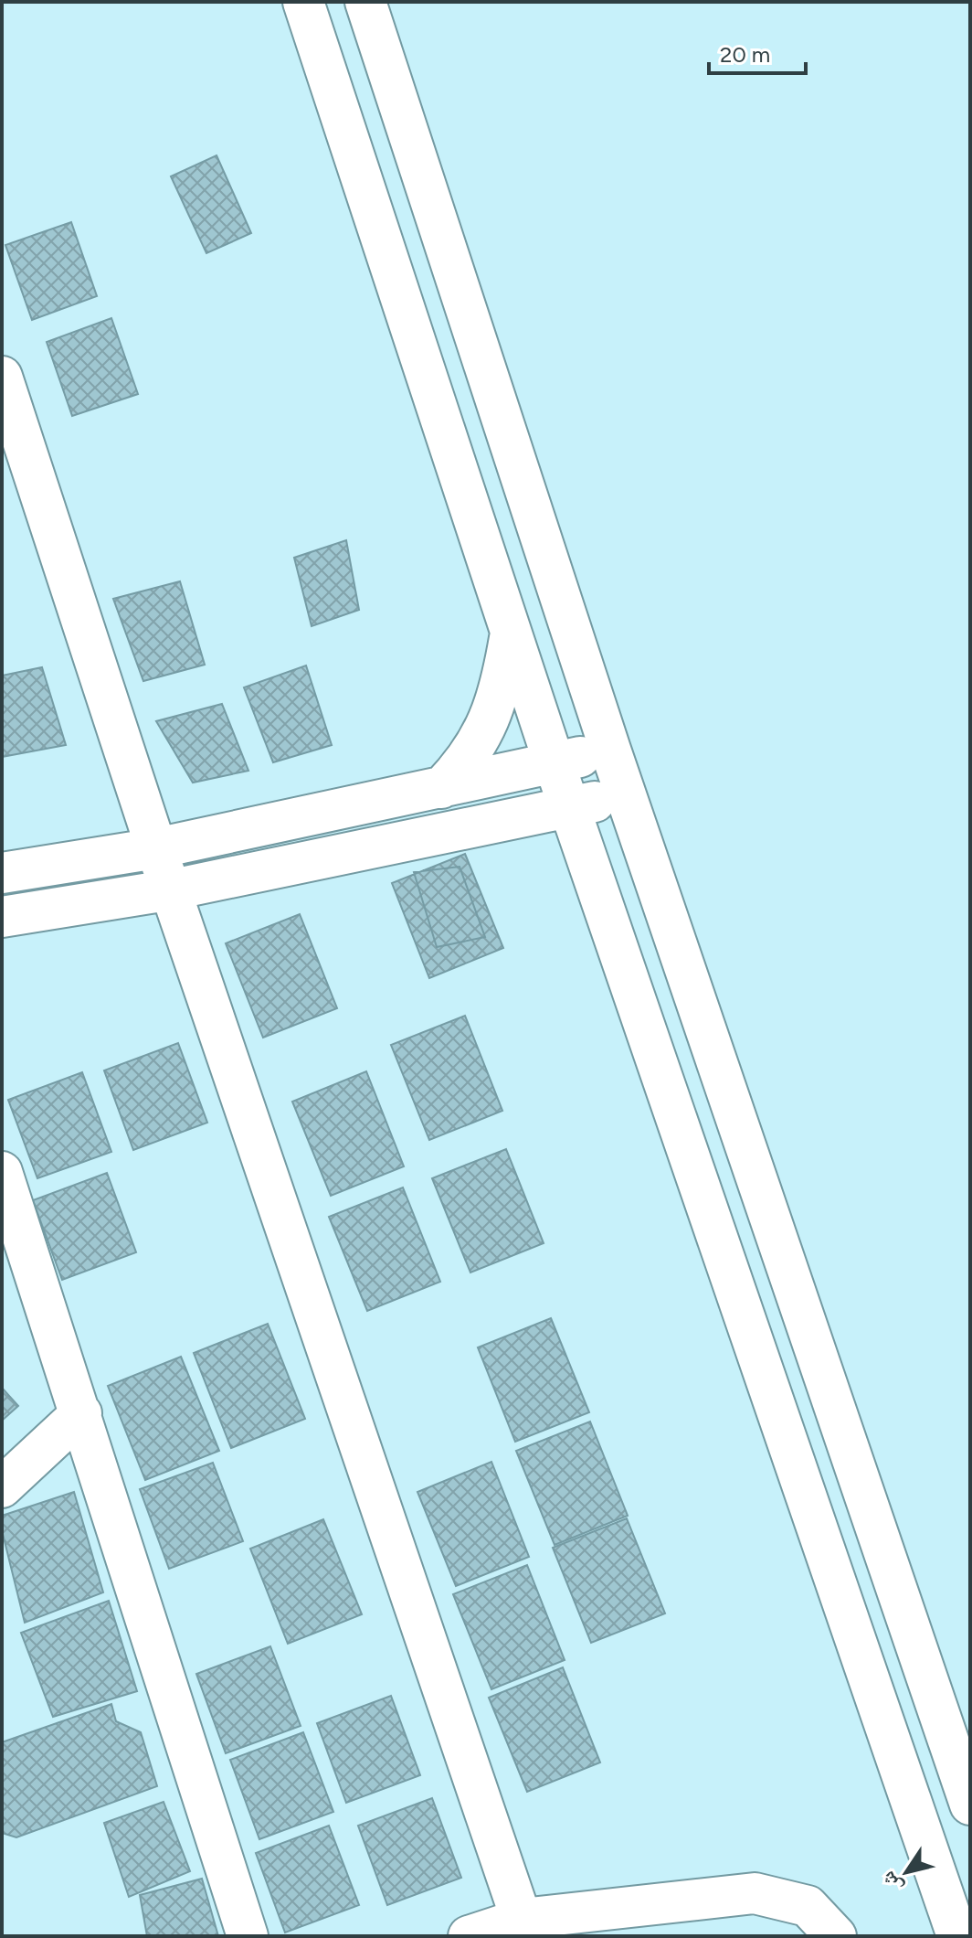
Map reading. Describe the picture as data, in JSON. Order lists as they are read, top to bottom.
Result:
{
  "scale_bar": "20 m",
  "north": "bottom left"
}
